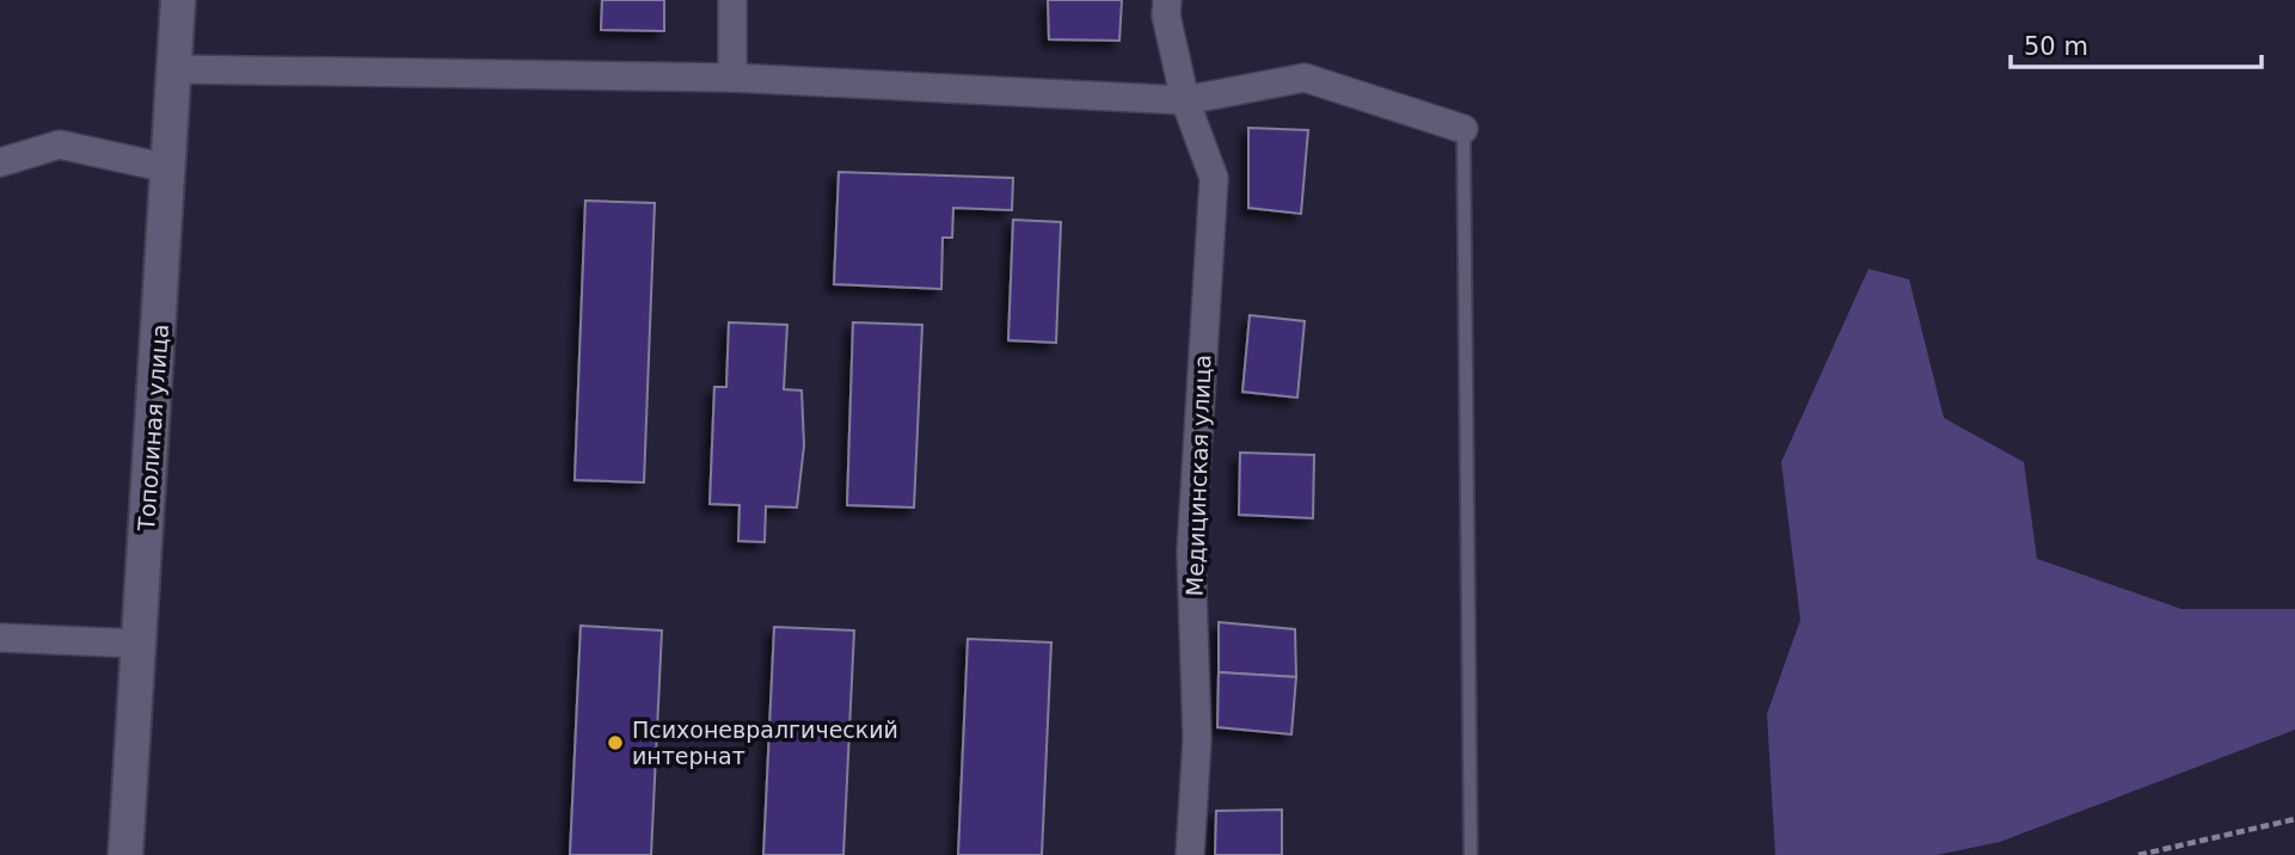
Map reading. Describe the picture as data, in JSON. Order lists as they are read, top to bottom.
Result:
{
  "streets": {
    "street": ["Тополиная улица", "Медицинская улица"]
  },
  "places": ["Психоневралгический интернат"],
  "scale_bar": "50 m"
}
